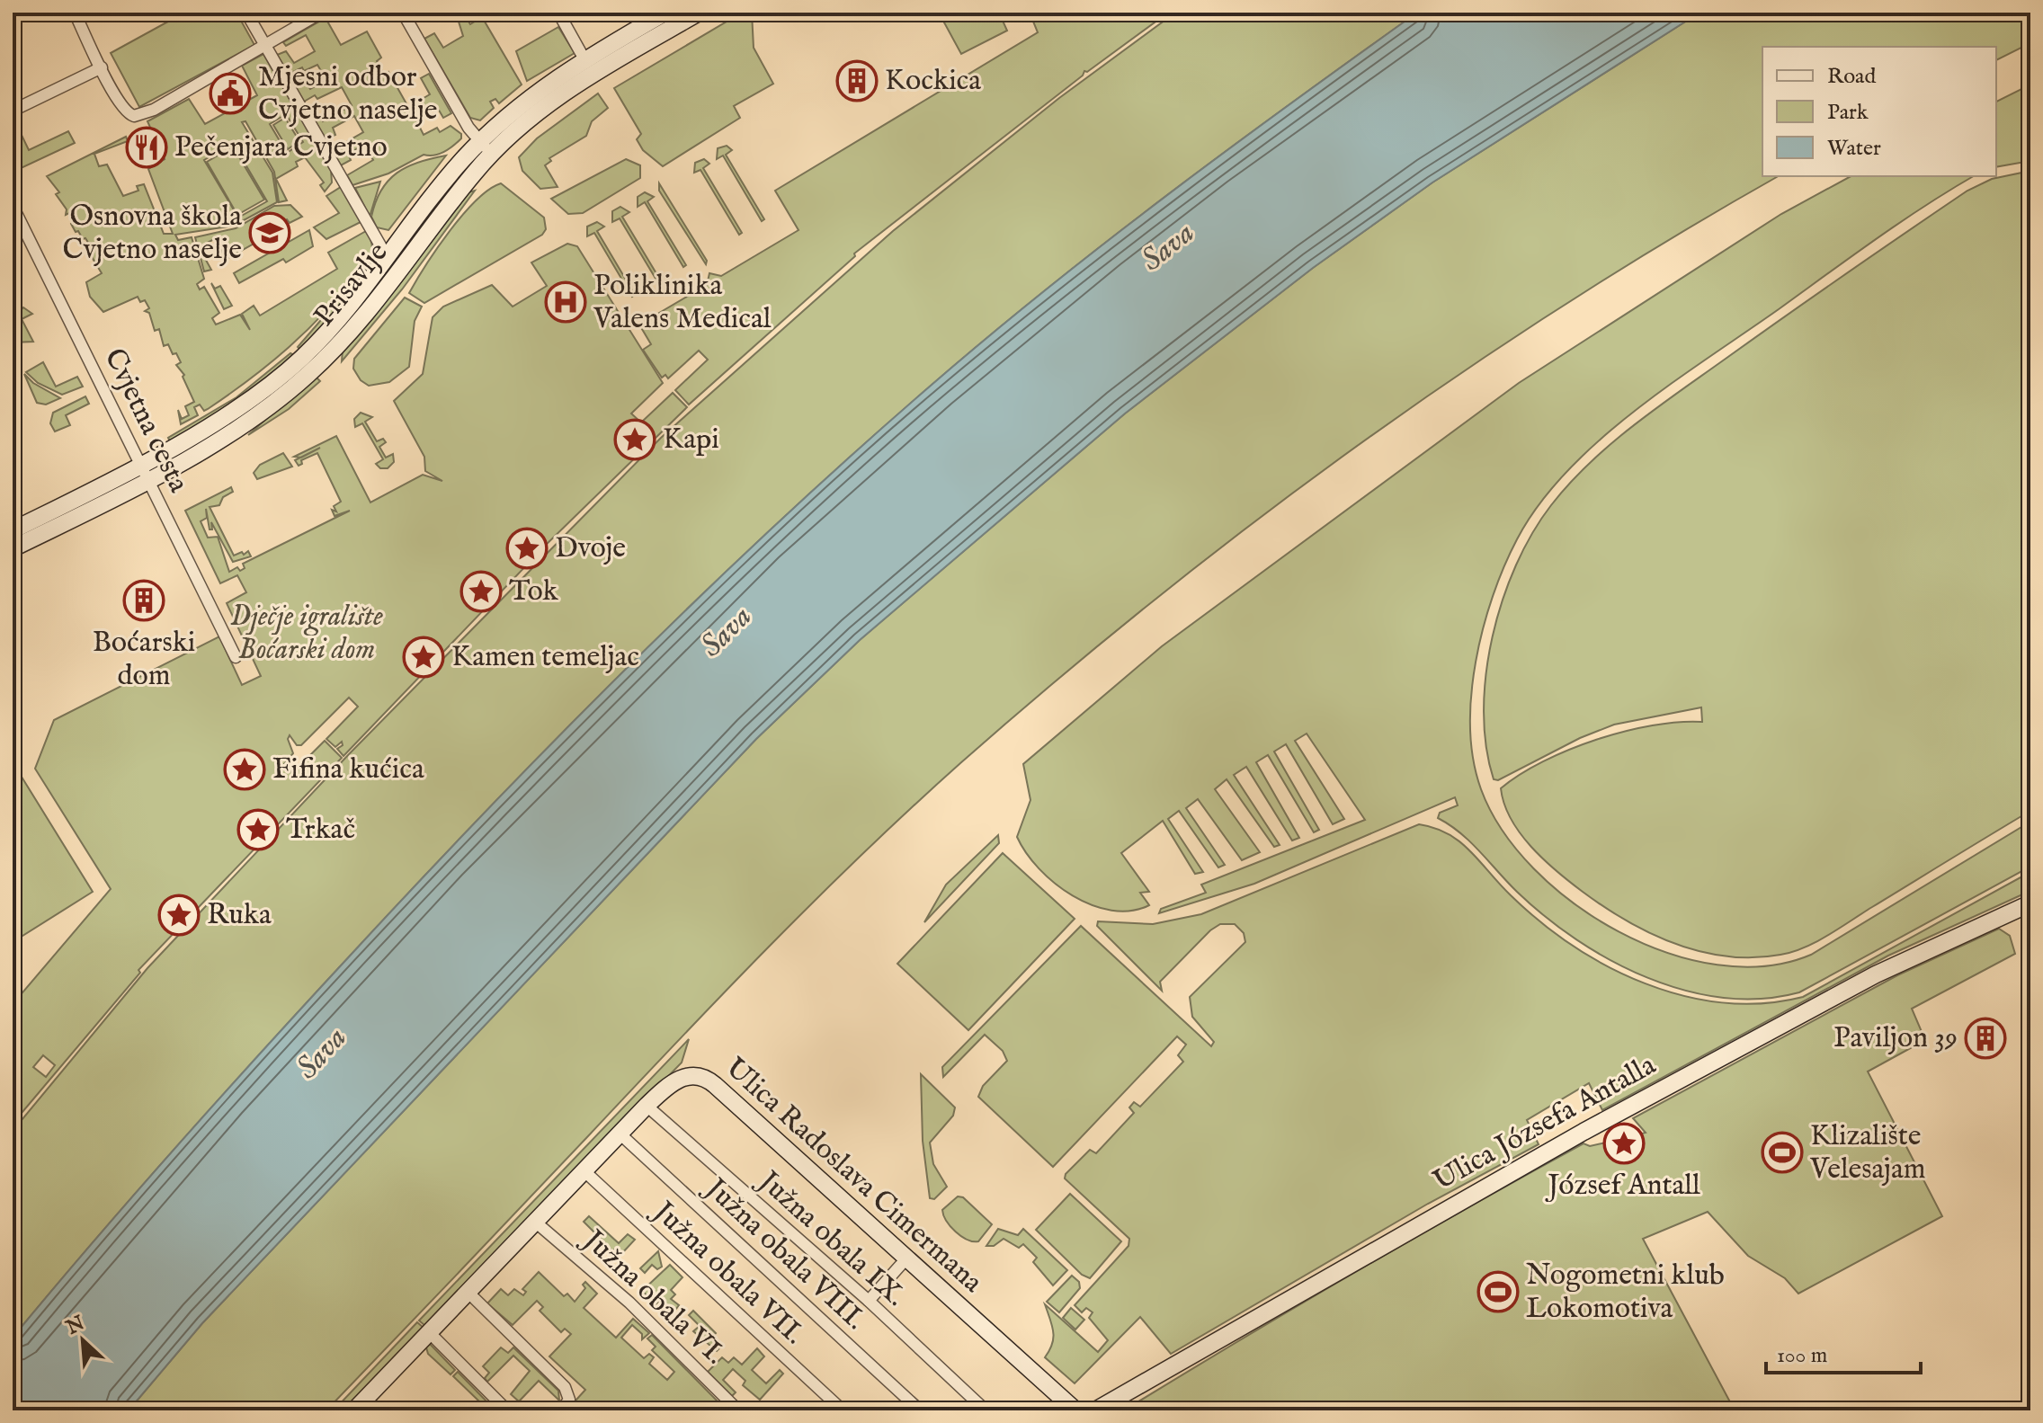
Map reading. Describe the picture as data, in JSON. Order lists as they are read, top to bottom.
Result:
{
  "streets": {
    "street": [
      "Prisavlje",
      "Cvjetna cesta",
      "Ulica Józsefa Antalla",
      "Ulica Radoslava Cimermana",
      "Južna obala IX.",
      "Južna obala VIII.",
      "Južna obala VII.",
      "Južna obala VI."
    ]
  },
  "crossings": [
    ["Prisavlje", "Cvjetna cesta"],
    ["Ulica Radoslava Cimermana", "Južna obala IX."],
    ["Ulica Radoslava Cimermana", "Južna obala VIII."],
    ["Ulica Radoslava Cimermana", "Južna obala VII."],
    ["Ulica Radoslava Cimermana", "Južna obala VI."]
  ],
  "water": ["Sava"],
  "parks": ["Dječje igralište Boćarski dom"],
  "places": {
    "building": ["Kockica", "Boćarski dom", "Paviljon 39"],
    "public building": ["Mjesni odbor Cvjetno naselje"],
    "restaurant": ["Pečenjara Cvjetno"],
    "school or university": ["Osnovna škola Cvjetno naselje"],
    "hospital": ["Poliklinika Valens Medical"],
    "place": [
      "Kapi",
      "Dvoje",
      "Tok",
      "Kamen temeljac",
      "Fifina kućica",
      "Trkač",
      "Ruka",
      "József Antall"
    ],
    "sports": ["Klizalište Velesajam", "Nogometni klub Lokomotiva"]
  },
  "legend": ["Road", "Park", "Water"],
  "scale_bar": "100 m",
  "north": "top left"
}
